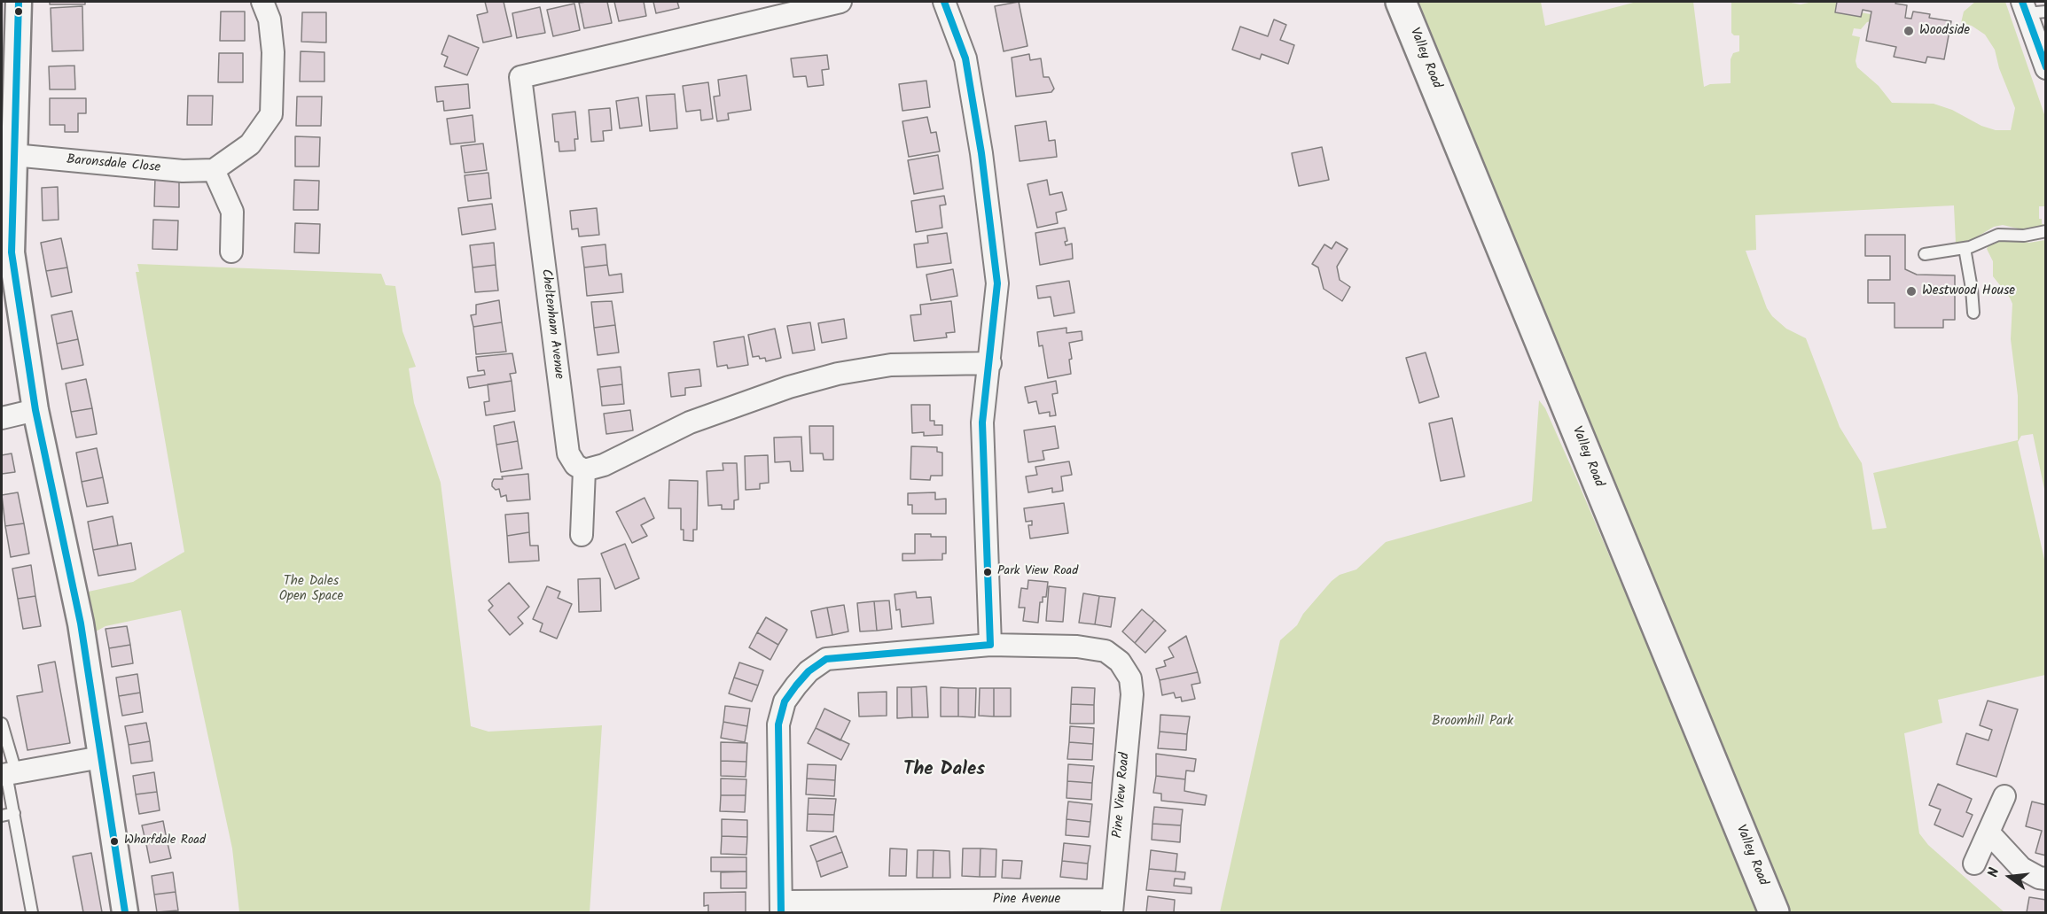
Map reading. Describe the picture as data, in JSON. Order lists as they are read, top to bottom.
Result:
{
  "streets": {
    "main road": ["Valley Road"],
    "street": [
      "Baronsdale Close",
      "Cheltenham Avenue",
      "Pine View Road",
      "Pine Avenue"
    ]
  },
  "crossings": [
    ["Pine View Road", "Pine Avenue"]
  ],
  "districts": ["The Dales"],
  "parks": ["The Dales Open Space", "Broomhill Park"],
  "places": [
    "Woodside",
    "Westwood House",
    "Park View Road",
    "Wharfdale Road"
  ],
  "north": "left"
}
